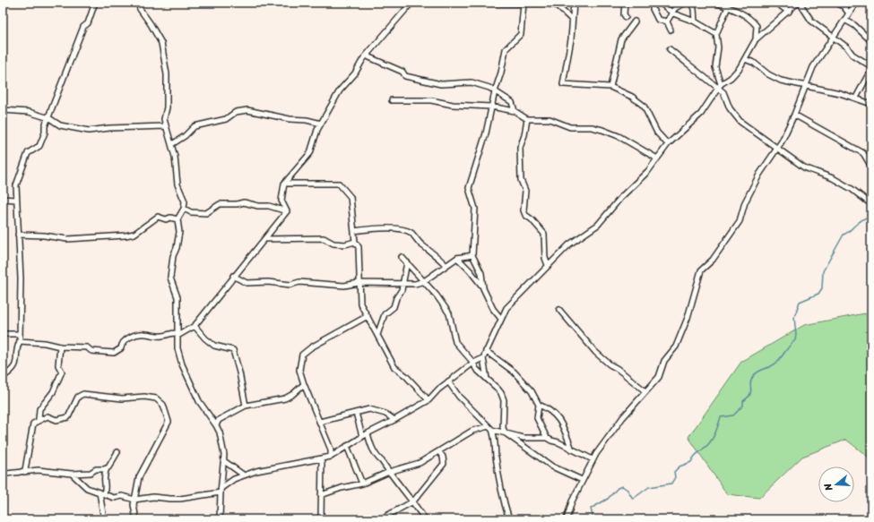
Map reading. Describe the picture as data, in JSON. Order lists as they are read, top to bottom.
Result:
{
  "north": "left"
}
